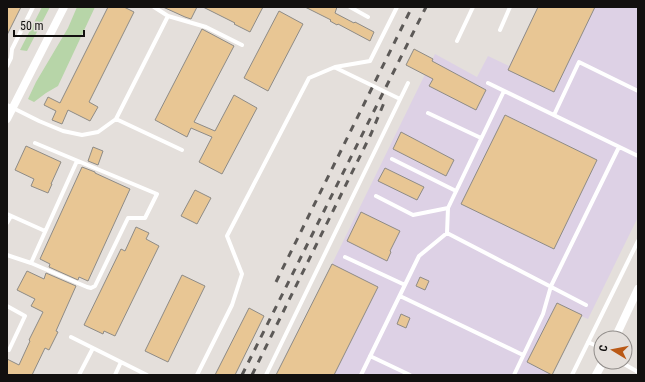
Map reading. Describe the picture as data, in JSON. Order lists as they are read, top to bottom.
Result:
{
  "scale_bar": "50 m",
  "north": "left"
}
